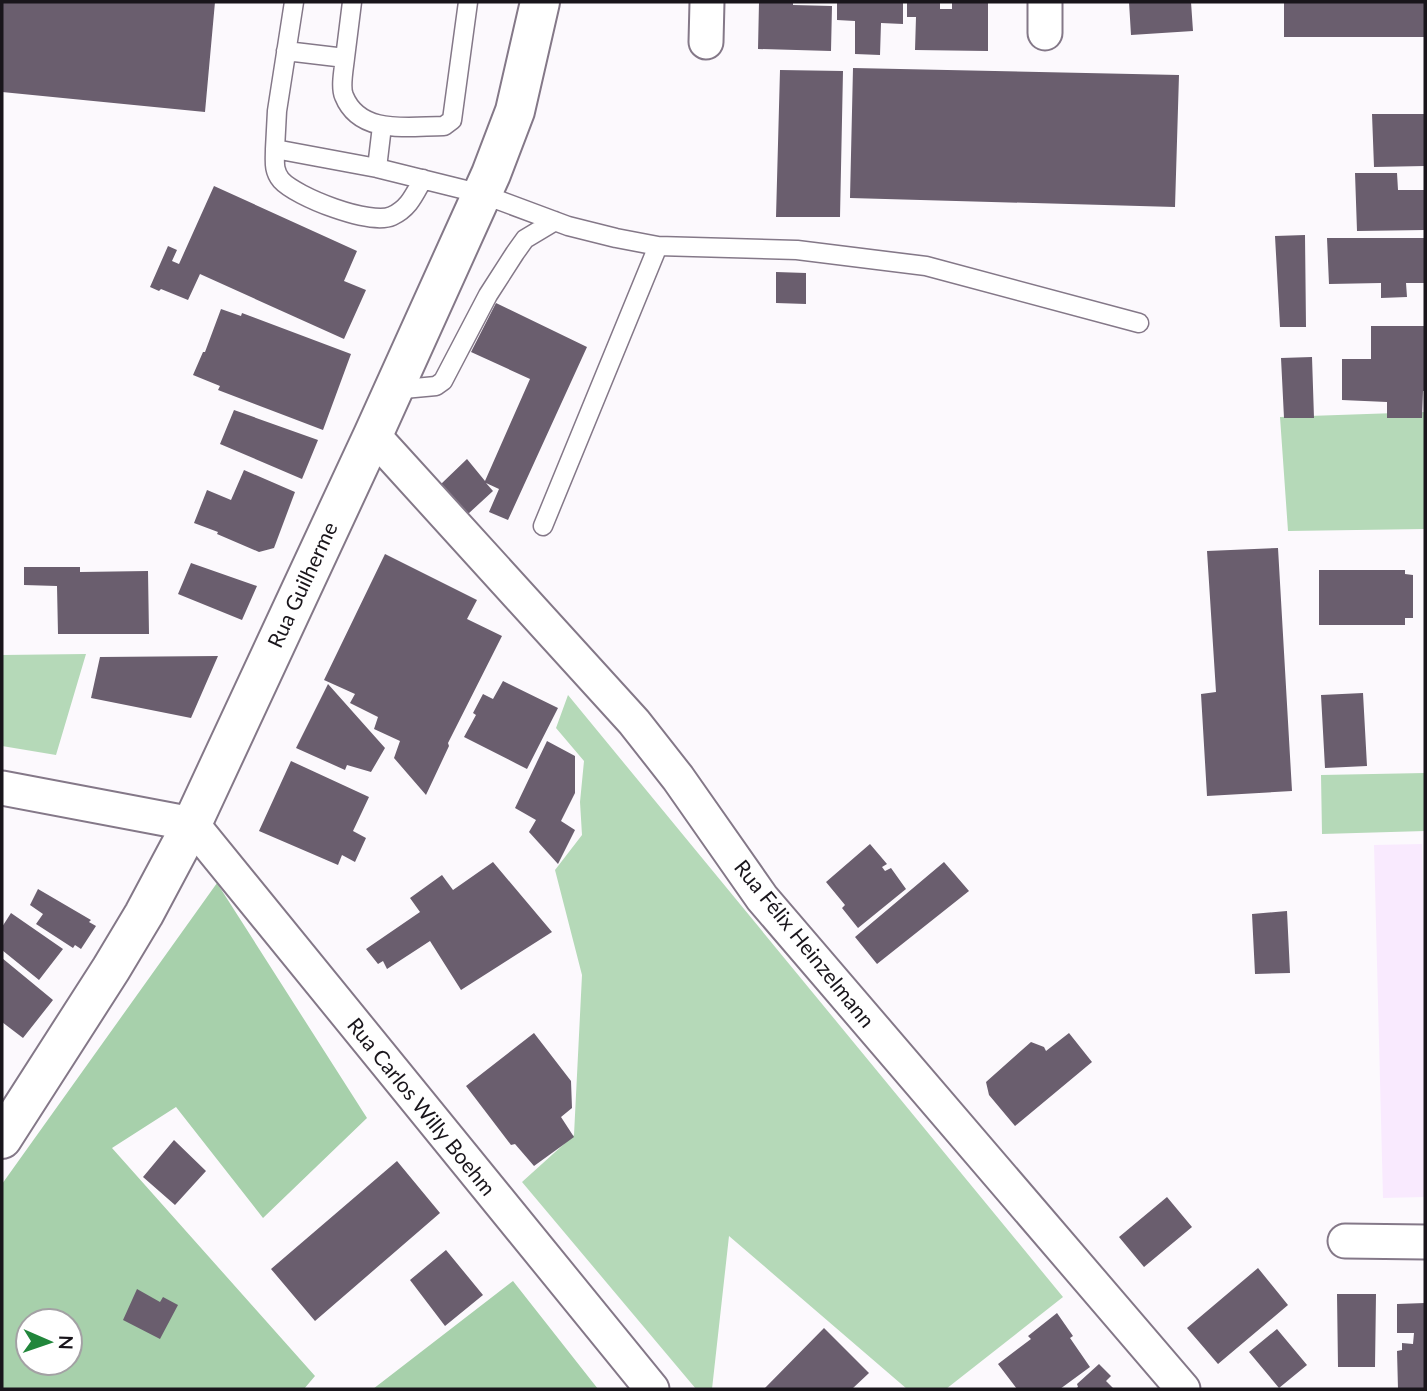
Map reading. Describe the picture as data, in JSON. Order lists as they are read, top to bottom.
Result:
{
  "streets": {
    "main road": ["Rua Guilherme"],
    "street": ["Rua Félix Heinzelmann", "Rua Carlos Willy Boehm"]
  },
  "crossings": [
    ["Rua Guilherme", "Rua Félix Heinzelmann"],
    ["Rua Guilherme", "Rua Carlos Willy Boehm"]
  ],
  "north": "right"
}
